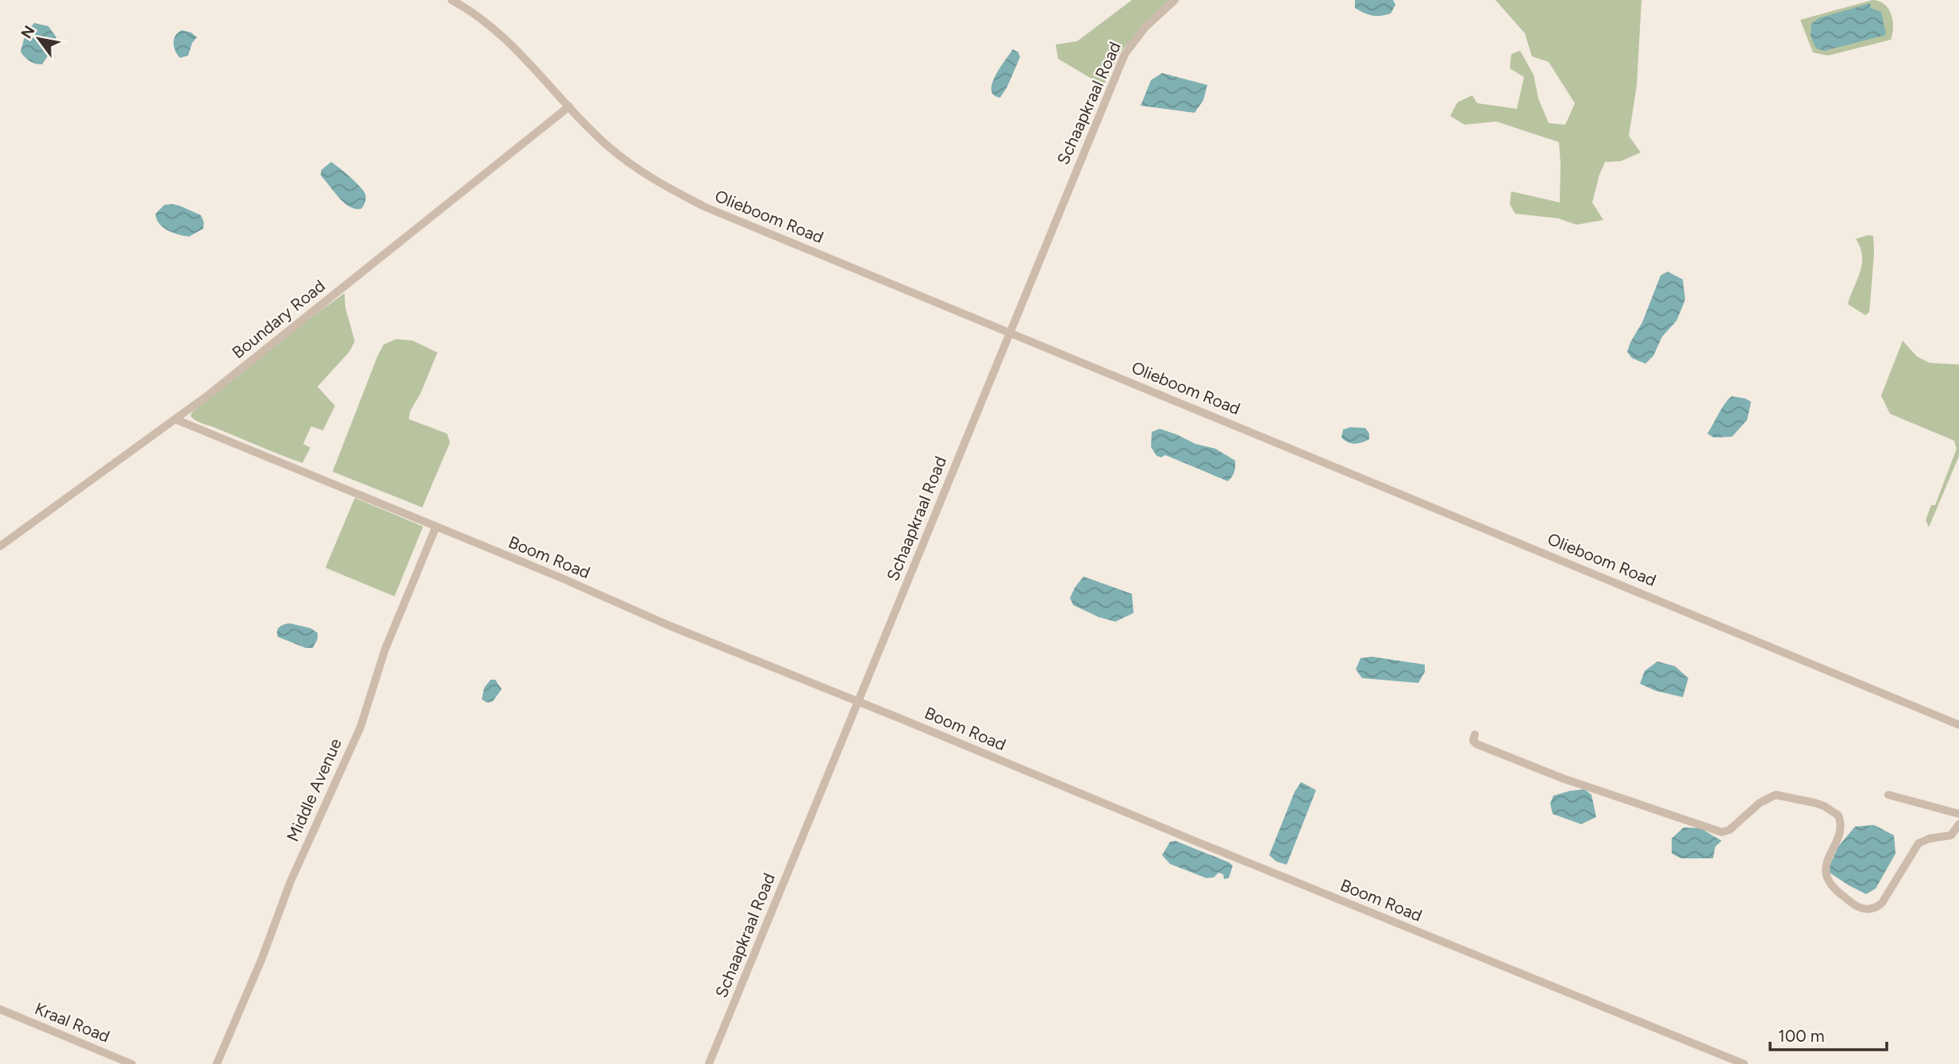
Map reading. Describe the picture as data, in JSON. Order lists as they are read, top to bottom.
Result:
{
  "streets": {
    "street": [
      "Schaapkraal Road",
      "Olieboom Road",
      "Boundary Road",
      "Boom Road",
      "Middle Avenue",
      "Kraal Road"
    ]
  },
  "crossings": [
    ["Schaapkraal Road", "Olieboom Road"],
    ["Schaapkraal Road", "Boom Road"],
    ["Olieboom Road", "Boundary Road"],
    ["Boundary Road", "Boom Road"],
    ["Boom Road", "Middle Avenue"]
  ],
  "scale_bar": "100 m",
  "north": "top left"
}
